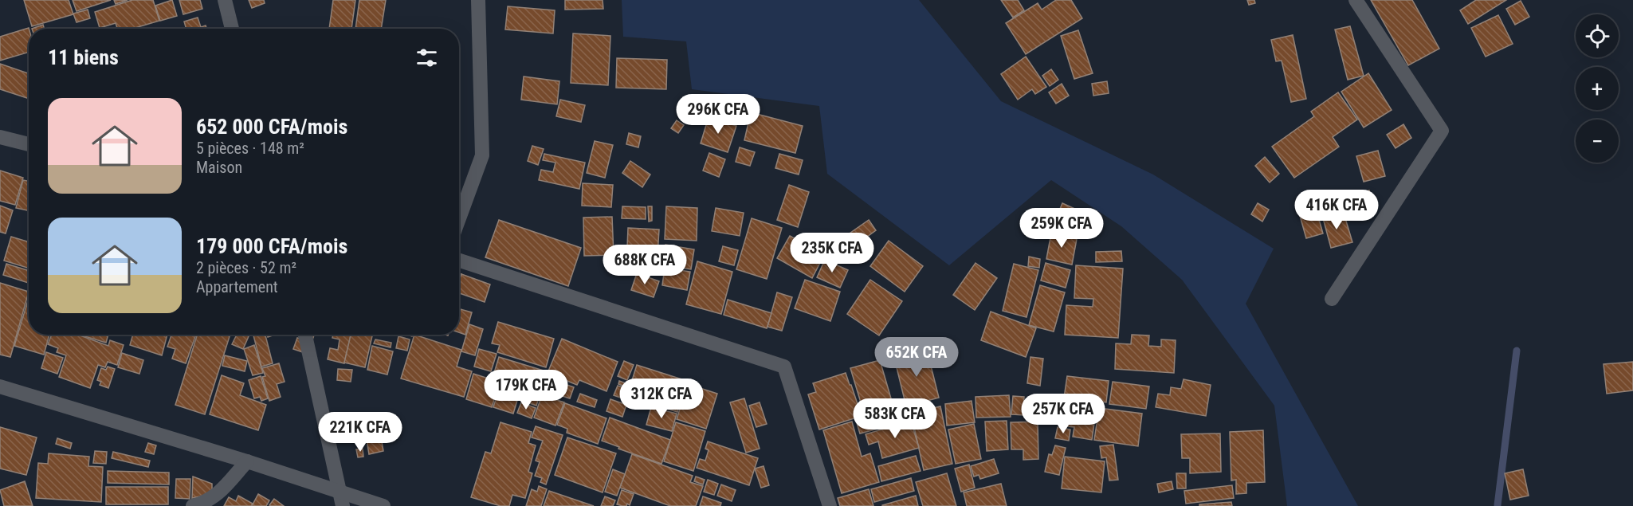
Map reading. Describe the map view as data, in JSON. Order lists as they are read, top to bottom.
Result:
{
  "page": {
    "map_buttons": ["+", "−"],
    "heading": "11 biens",
    "list": [
      {
        "name": "652 000 CFA/mois",
        "note": "5 pièces · 148 m² · Maison"
      },
      {
        "name": "179 000 CFA/mois",
        "note": "2 pièces · 52 m² · Appartement"
      }
    ],
    "price": [
      "296K CFA",
      "416K CFA",
      "259K CFA",
      "235K CFA",
      "688K CFA",
      "652K CFA",
      "179K CFA",
      "312K CFA",
      "257K CFA",
      "583K CFA",
      "221K CFA"
    ]
  }
}
